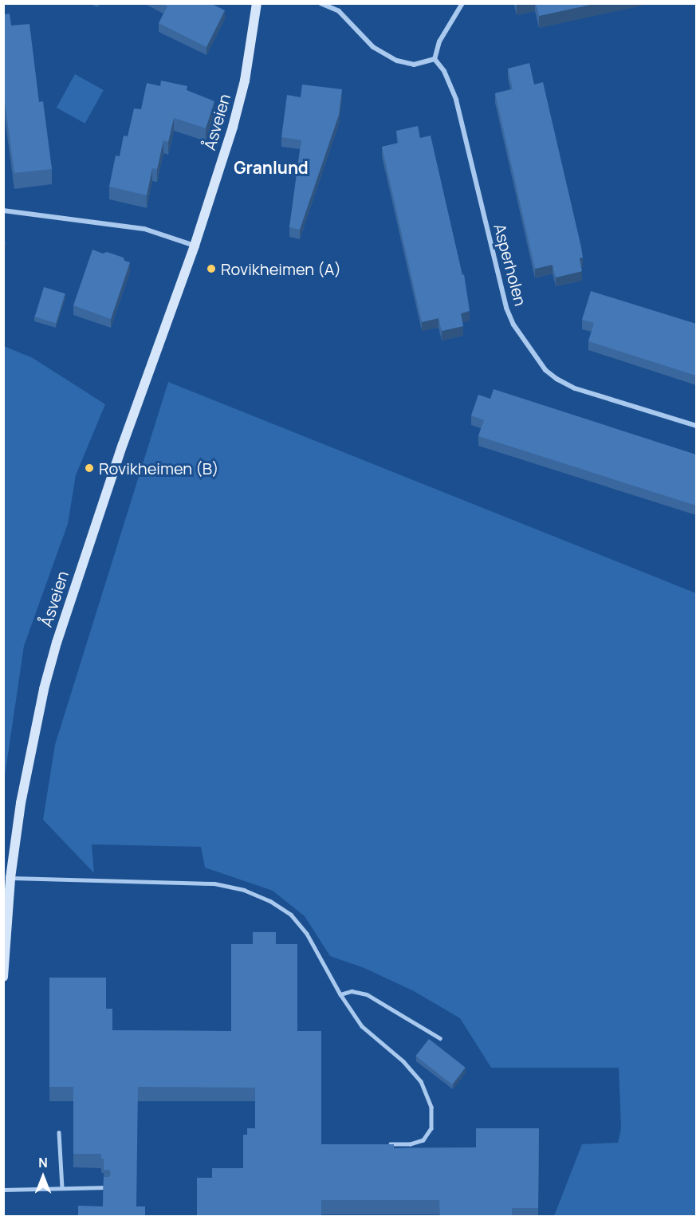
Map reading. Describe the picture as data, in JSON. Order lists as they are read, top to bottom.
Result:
{
  "streets": {
    "street": ["Åsveien", "Asperholen"]
  },
  "districts": ["Granlund"],
  "places": ["Rovikheimen (A)", "Rovikheimen (B)"],
  "north": "top"
}
